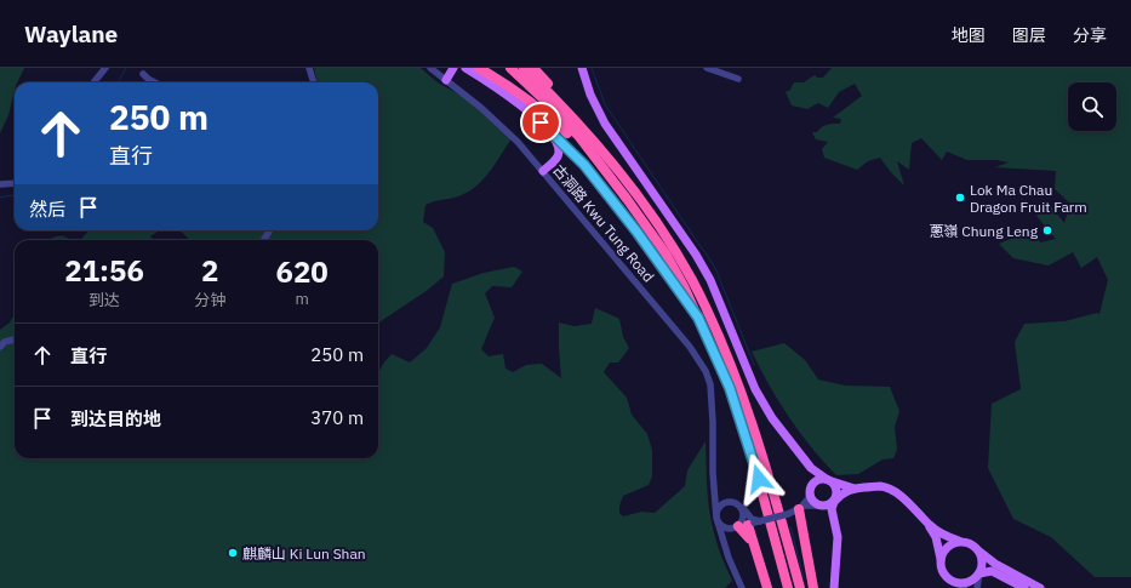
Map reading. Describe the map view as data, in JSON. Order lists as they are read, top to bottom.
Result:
{
  "streets": {
    "street": ["古洞路 Kwu Tung Road"]
  },
  "places": ["Lok Ma Chau Dragon Fruit Farm", "蔥嶺 Chung Leng", "麒麟山 Ki Lun Shan"],
  "page": {
    "header": "Waylane",
    "nav": ["地图", "图层", "分享"],
    "turn": ["250 m", "直行"],
    "then": "然后",
    "eta": [
      "21:56",
      "到达",
      "2",
      "分钟",
      "620",
      "m"
    ],
    "list": [
      {
        "name": "直行",
        "value": "250 m"
      },
      {
        "name": "到达目的地",
        "value": "370 m"
      }
    ]
  }
}
